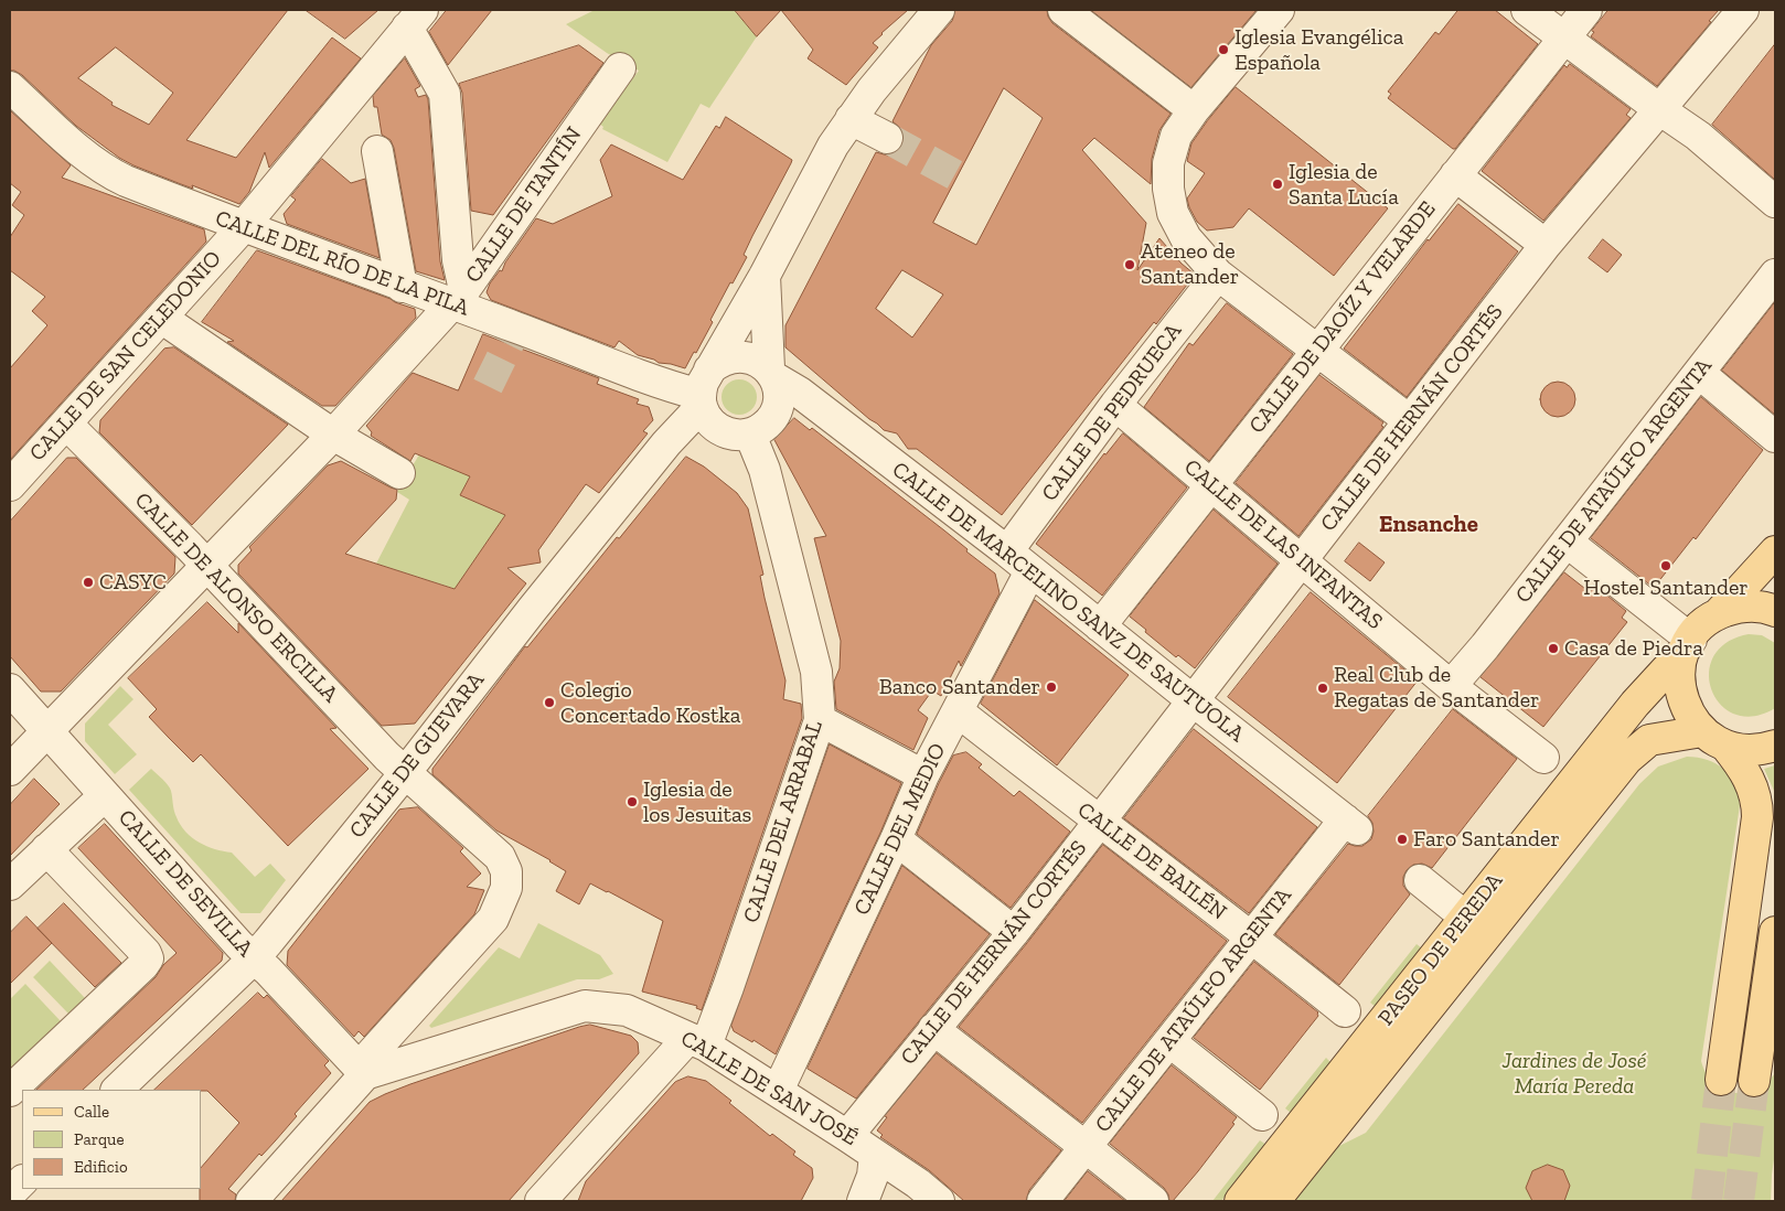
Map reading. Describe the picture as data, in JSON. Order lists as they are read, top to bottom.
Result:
{
  "streets": {
    "main road": ["PASEO DE PEREDA"],
    "street": [
      "CALLE DE TANTÍN",
      "CALLE DEL RÍO DE LA PILA",
      "CALLE DE DAOÍZ Y VELARDE",
      "CALLE DE SAN CELEDONIO",
      "CALLE DE PEDRUECA",
      "CALLE DE HERNÁN CORTÉS",
      "CALLE DE ATAÚLFO ARGENTA",
      "CALLE DE LAS INFANTAS",
      "CALLE DE ALONSO ERCILLA",
      "CALLE DE MARCELINO SANZ DE SAUTUOLA",
      "CALLE DE GUEVARA",
      "CALLE DEL ARRABAL",
      "CALLE DEL MEDIO",
      "CALLE DE BAILÉN",
      "CALLE DE SEVILLA",
      "CALLE DE SAN JOSÉ"
    ]
  },
  "crossings": [
    ["CALLE DE TANTÍN", "CALLE DEL RÍO DE LA PILA"],
    ["CALLE DE TANTÍN", "CALLE DE ALONSO ERCILLA"],
    ["CALLE DE TANTÍN", "CALLE DE SEVILLA"],
    ["CALLE DEL RÍO DE LA PILA", "CALLE DE SAN CELEDONIO"],
    ["CALLE DEL RÍO DE LA PILA", "CALLE DE MARCELINO SANZ DE SAUTUOLA"],
    ["CALLE DEL RÍO DE LA PILA", "CALLE DE GUEVARA"],
    ["CALLE DE DAOÍZ Y VELARDE", "CALLE DE LAS INFANTAS"],
    ["CALLE DE DAOÍZ Y VELARDE", "CALLE DE MARCELINO SANZ DE SAUTUOLA"],
    ["CALLE DE SAN CELEDONIO", "CALLE DE ALONSO ERCILLA"],
    ["CALLE DE PEDRUECA", "CALLE DE LAS INFANTAS"],
    ["CALLE DE PEDRUECA", "CALLE DE MARCELINO SANZ DE SAUTUOLA"],
    ["CALLE DE HERNÁN CORTÉS", "CALLE DE LAS INFANTAS"],
    ["CALLE DE HERNÁN CORTÉS", "CALLE DE MARCELINO SANZ DE SAUTUOLA"],
    ["CALLE DE HERNÁN CORTÉS", "CALLE DE BAILÉN"],
    ["CALLE DE HERNÁN CORTÉS", "CALLE DE SAN JOSÉ"],
    ["CALLE DE ATAÚLFO ARGENTA", "CALLE DE LAS INFANTAS"],
    ["CALLE DE ATAÚLFO ARGENTA", "CALLE DE MARCELINO SANZ DE SAUTUOLA"],
    ["CALLE DE ATAÚLFO ARGENTA", "CALLE DE BAILÉN"],
    ["CALLE DE ALONSO ERCILLA", "CALLE DE GUEVARA"],
    ["CALLE DE MARCELINO SANZ DE SAUTUOLA", "CALLE DE GUEVARA"],
    ["CALLE DE MARCELINO SANZ DE SAUTUOLA", "CALLE DEL MEDIO"],
    ["CALLE DE GUEVARA", "CALLE DE SEVILLA"],
    ["CALLE DEL ARRABAL", "CALLE DE SAN JOSÉ"],
    ["CALLE DEL MEDIO", "CALLE DE BAILÉN"],
    ["CALLE DEL MEDIO", "CALLE DE SAN JOSÉ"],
    ["CALLE DE SEVILLA", "CALLE DE SAN JOSÉ"]
  ],
  "districts": ["Ensanche"],
  "parks": ["Jardines de José María Pereda"],
  "places": [
    "Iglesia Evangélica Española",
    "Iglesia de Santa Lucía",
    "Ateneo de Santander",
    "Hostel Santander",
    "CASYC",
    "Casa de Piedra",
    "Banco Santander",
    "Real Club de Regatas de Santander",
    "Colegio Concertado Kostka",
    "Iglesia de los Jesuitas",
    "Faro Santander"
  ],
  "legend": ["Calle", "Parque", "Edificio"]
}
